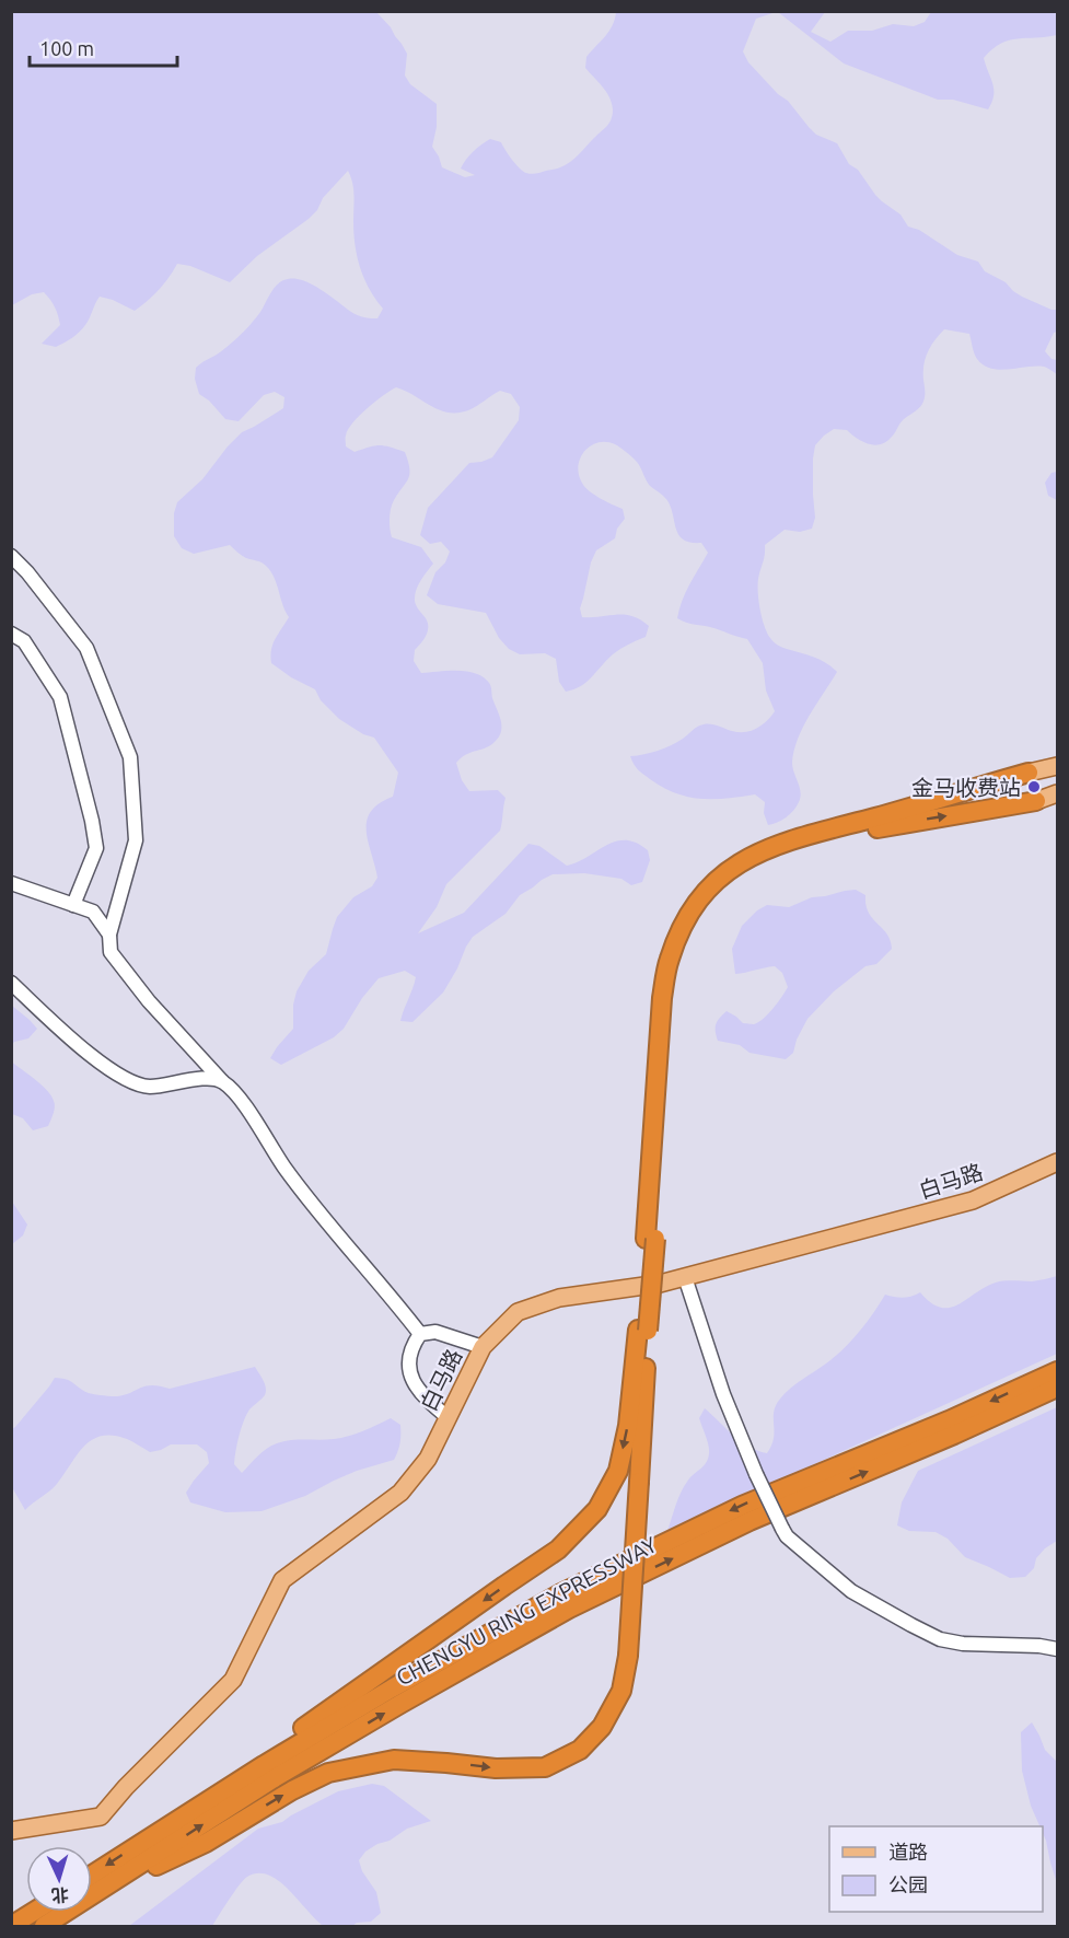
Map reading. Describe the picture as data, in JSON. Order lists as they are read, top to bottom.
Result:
{
  "streets": {
    "highway": ["CHENGYU RING EXPRESSWAY"],
    "main road": ["白马路"]
  },
  "places": ["金马收费站"],
  "legend": ["道路", "公园"],
  "scale_bar": "100 m",
  "north": "bottom"
}
